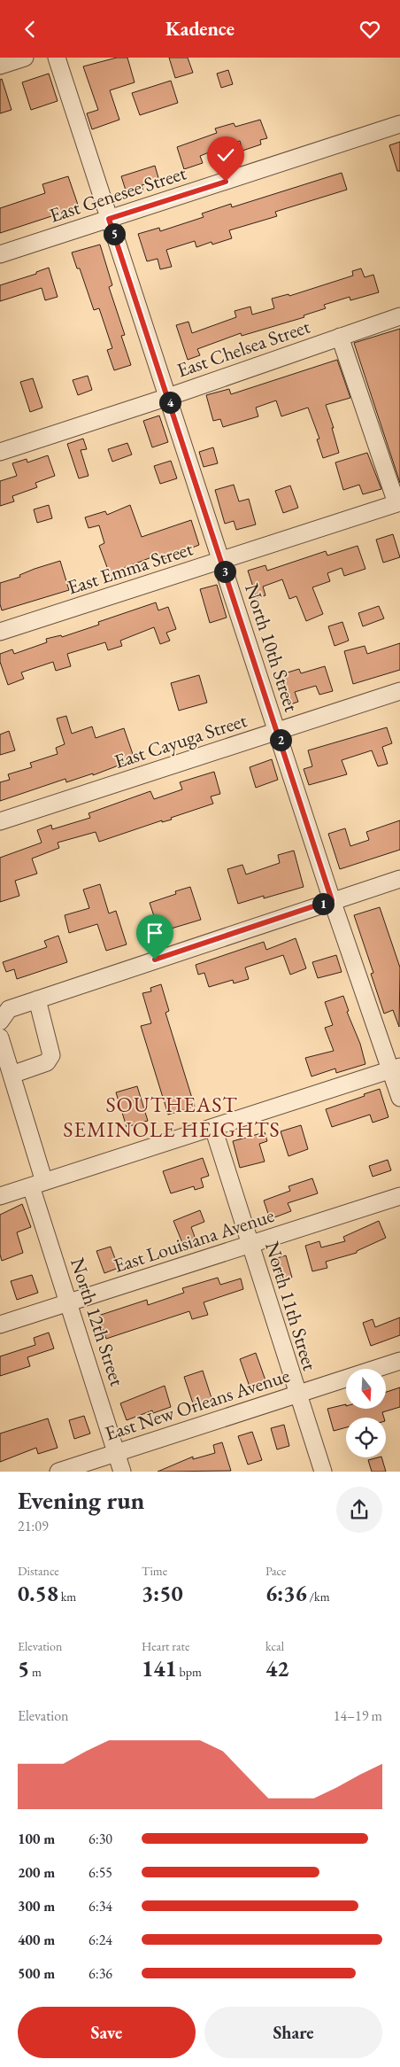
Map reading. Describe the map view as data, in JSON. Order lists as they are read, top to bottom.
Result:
{
  "streets": {
    "street": [
      "East Genesee Street",
      "East Chelsea Street",
      "East Emma Street",
      "North 10th Street",
      "East Cayuga Street",
      "East Louisiana Avenue",
      "North 11th Street",
      "North 12th Street",
      "East New Orleans Avenue"
    ]
  },
  "crossings": [
    ["East Genesee Street", "North 10th Street"],
    ["East Chelsea Street", "North 10th Street"],
    ["East Emma Street", "North 10th Street"],
    ["North 10th Street", "East Cayuga Street"],
    ["East Louisiana Avenue", "North 11th Street"],
    ["East Louisiana Avenue", "North 12th Street"],
    ["North 11th Street", "East New Orleans Avenue"],
    ["North 12th Street", "East New Orleans Avenue"]
  ],
  "districts": ["SOUTHEAST SEMINOLE HEIGHTS"],
  "north": "bottom",
  "page": {
    "header": "Kadence",
    "pins": [
      "5",
      "4",
      "3",
      "2",
      "1"
    ],
    "heading": ["Evening run", "21:09"],
    "stats": [
      ["Distance", "0.58 km"],
      ["Time", "3:50"],
      ["Pace", "6:36 /km"],
      ["Elevation", "5 m"],
      ["Heart rate", "141 bpm"],
      ["kcal", "42"]
    ],
    "chart": ["Elevation", "14–19 m"],
    "list": [
      {
        "name": "100 m",
        "note": "6:30"
      },
      {
        "name": "200 m",
        "note": "6:55"
      },
      {
        "name": "300 m",
        "note": "6:34"
      },
      {
        "name": "400 m",
        "note": "6:24"
      },
      {
        "name": "500 m",
        "note": "6:36"
      }
    ],
    "buttons": ["Save", "Share"]
  }
}
